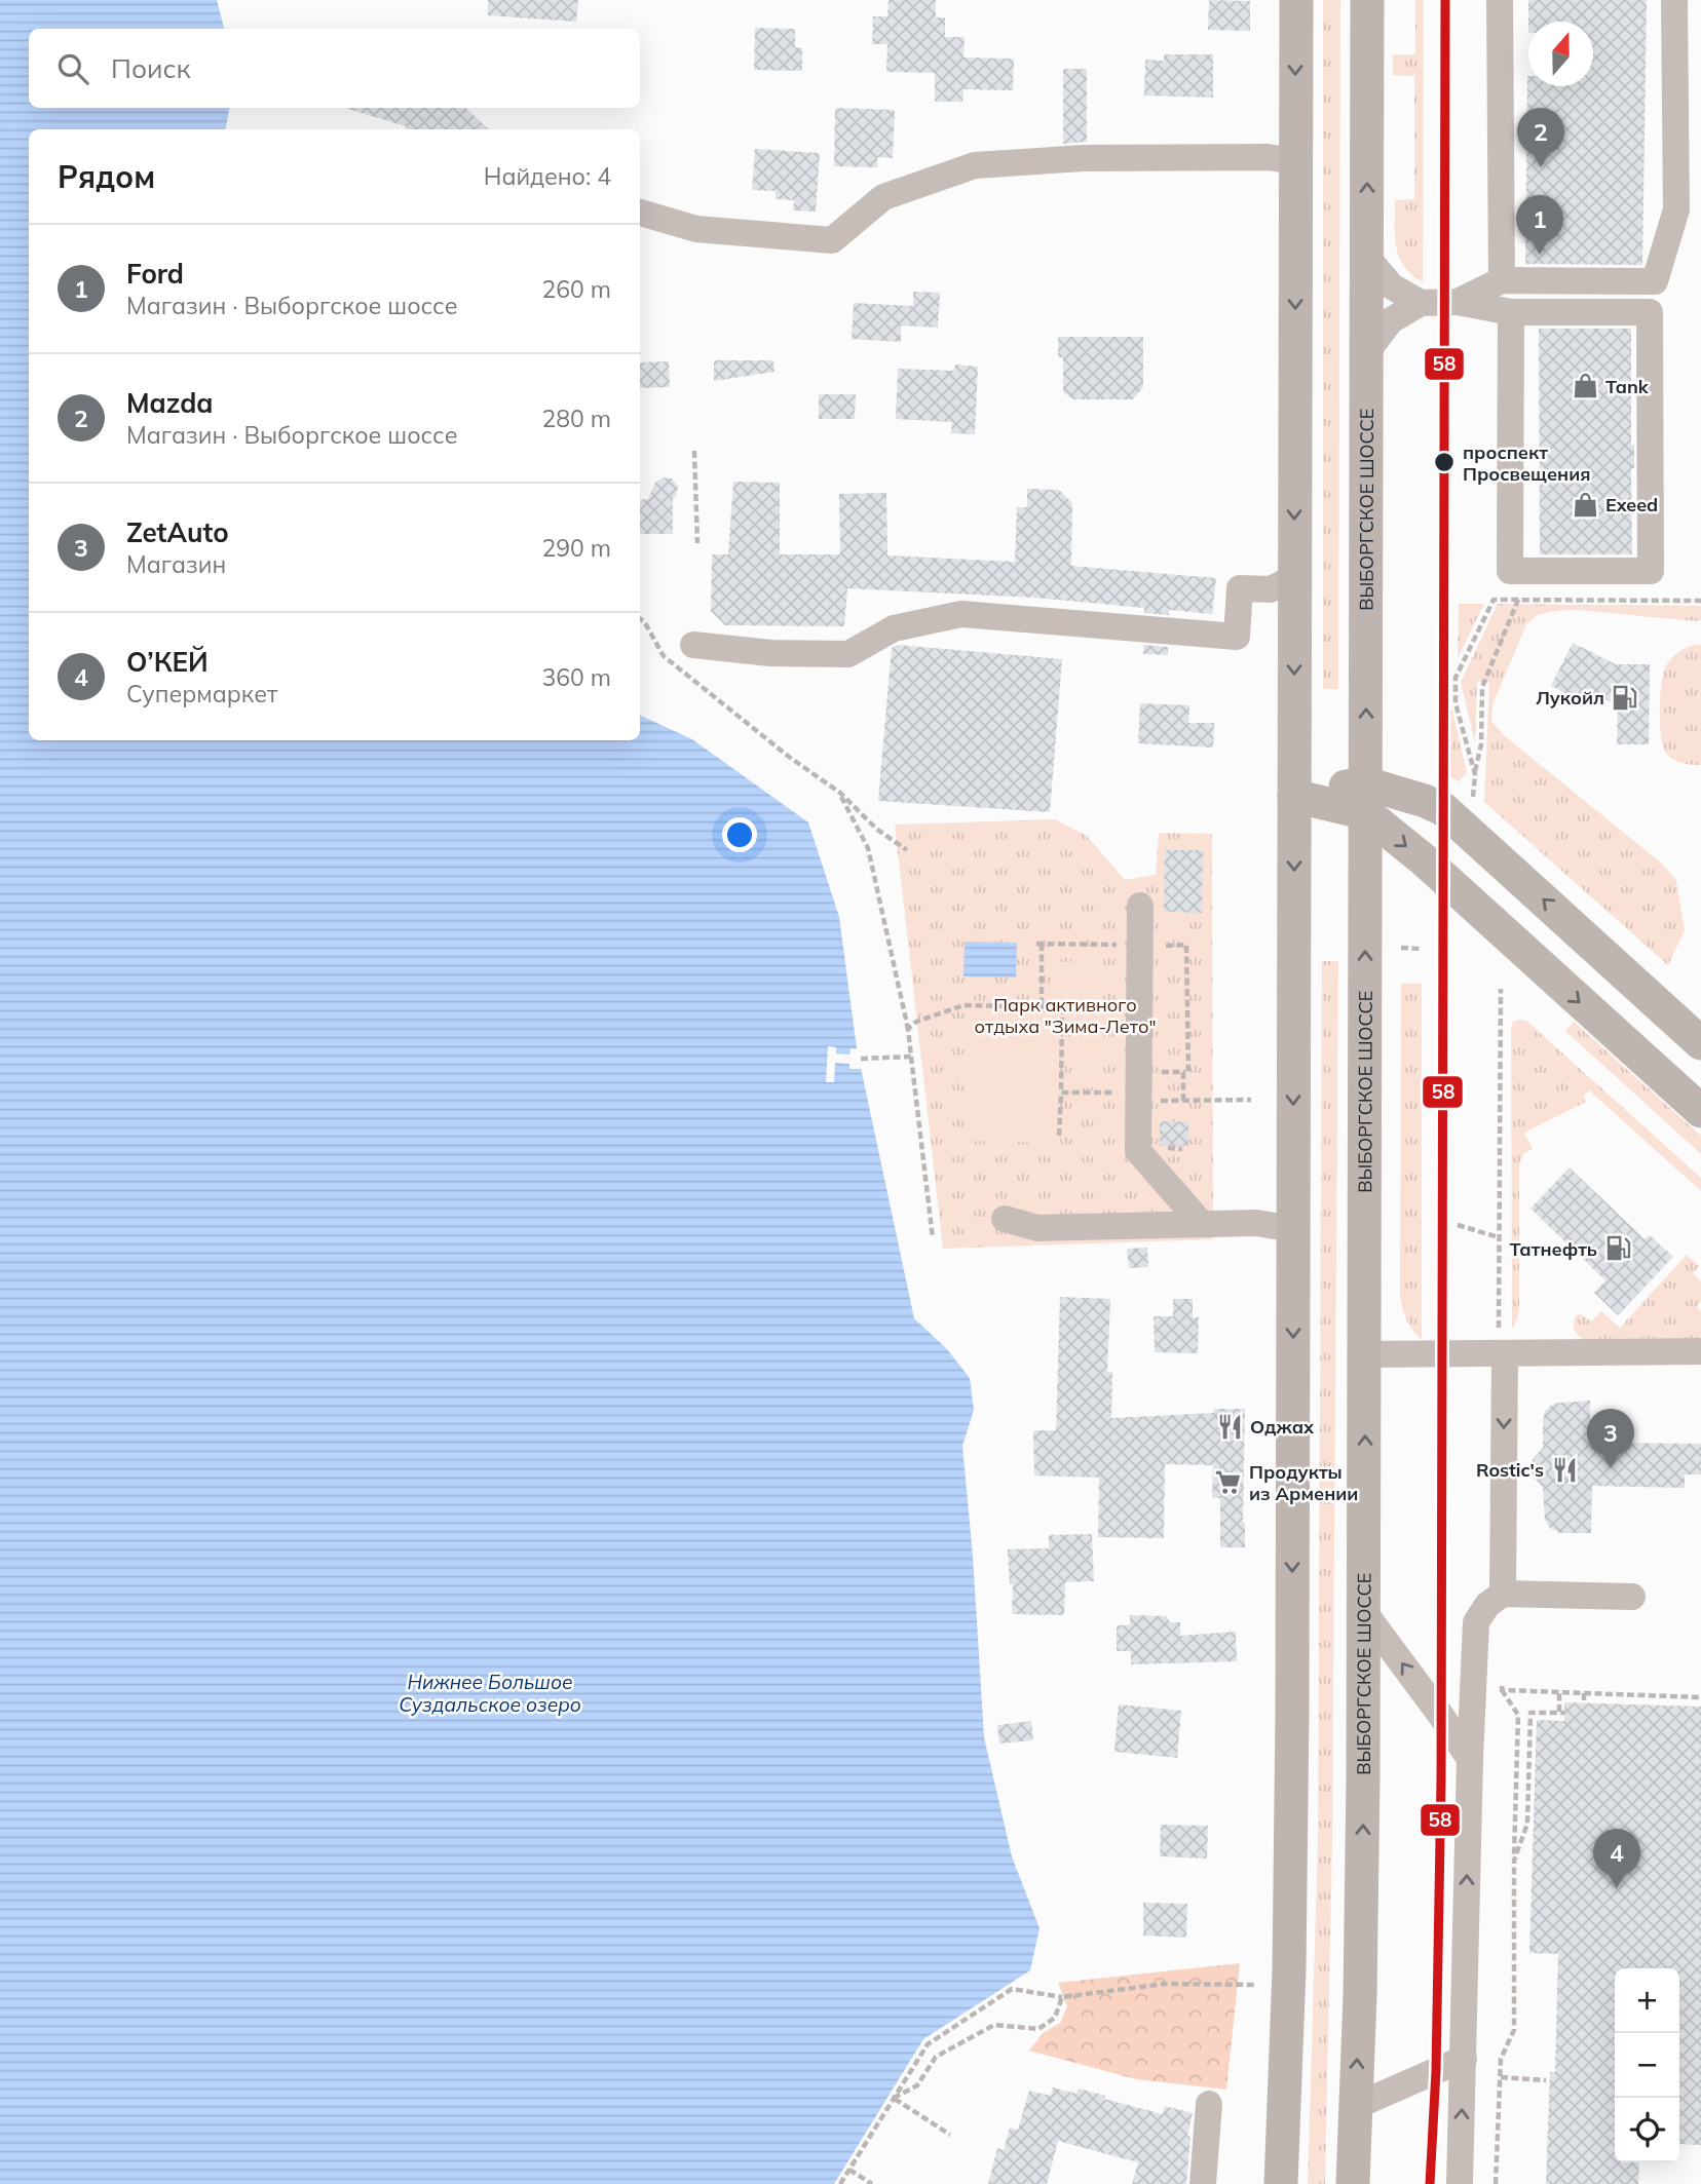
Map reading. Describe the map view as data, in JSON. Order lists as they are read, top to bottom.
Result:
{
  "streets": {
    "main road": ["ВЫБОРГСКОЕ ШОССЕ"]
  },
  "water": ["Нижнее Большое Суздальское озеро"],
  "parks": ["Парк активного отдыха \"Зима-Лето\""],
  "places": {
    "shop": ["Tank", "Exeed"],
    "other": ["проспект Просвещения"],
    "fuel station": ["Лукойл", "Татнефть"],
    "restaurant": ["Оджах", "Rostic's"],
    "supermarket": ["Продукты из Армении"]
  },
  "lines": ["transit line 58"],
  "north": "top",
  "page": {
    "search": "Поиск",
    "pins": [
      "2",
      "1",
      "3",
      "4"
    ],
    "heading": ["Рядом", "Найдено: 4"],
    "list": [
      {
        "mark": "1",
        "name": "Ford",
        "note": "Магазин · Выборгское шоссе",
        "value": "260 m"
      },
      {
        "mark": "2",
        "name": "Mazda",
        "note": "Магазин · Выборгское шоссе",
        "value": "280 m"
      },
      {
        "mark": "3",
        "name": "ZetAuto",
        "note": "Магазин",
        "value": "290 m"
      },
      {
        "mark": "4",
        "name": "О’КЕЙ",
        "note": "Супермаркет",
        "value": "360 m"
      }
    ],
    "map_buttons": ["+", "−"]
  }
}
